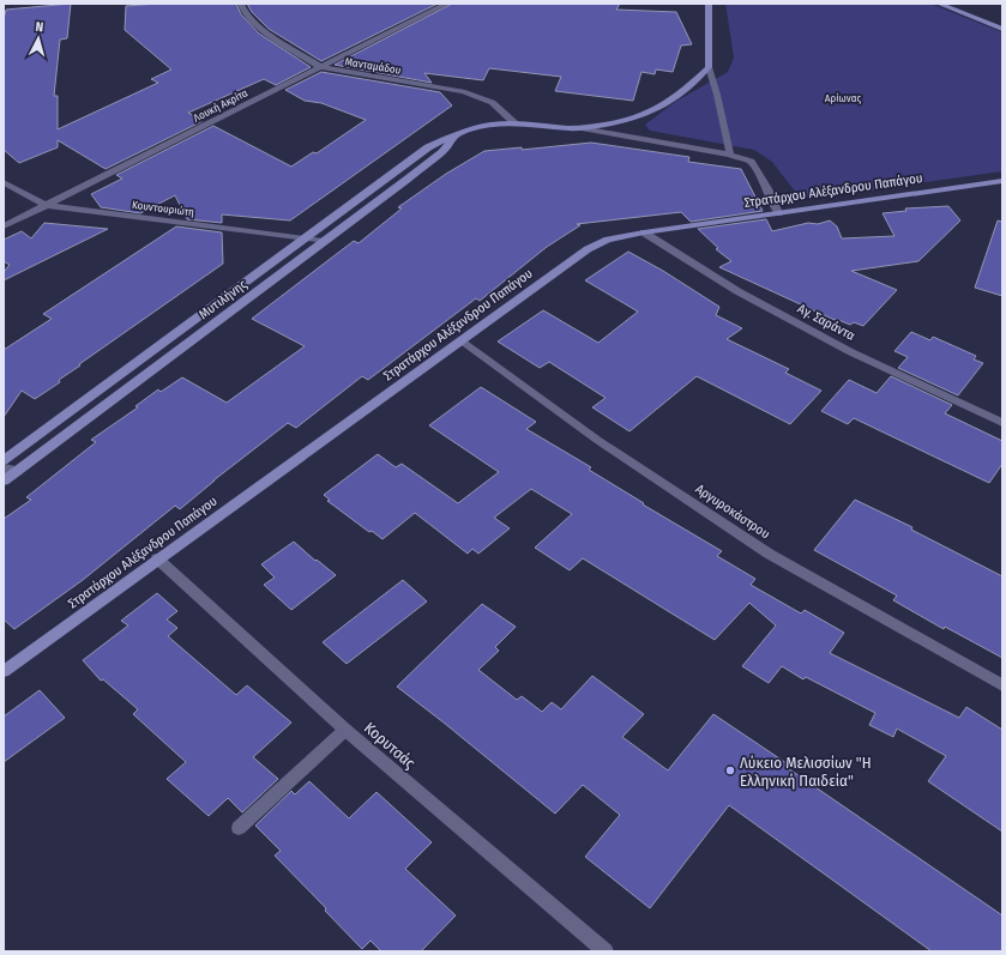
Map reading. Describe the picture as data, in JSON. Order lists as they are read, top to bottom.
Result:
{
  "streets": {
    "street": [
      "Μανταμάδου",
      "Λουκή Ακρίτα",
      "Στρατάρχου Αλέξανδρου Παπάγου",
      "Κουντουριώτη",
      "Μυτιλήνης",
      "Αγ. Σαράντα",
      "Αργυροκάστρου",
      "Κορυτσάς"
    ]
  },
  "crossings": [
    ["Μανταμάδου", "Λουκή Ακρίτα"],
    ["Μανταμάδου", "Μυτιλήνης"],
    ["Λουκή Ακρίτα", "Κουντουριώτη"],
    ["Στρατάρχου Αλέξανδρου Παπάγου", "Αγ. Σαράντα"],
    ["Στρατάρχου Αλέξανδρου Παπάγου", "Αργυροκάστρου"],
    ["Στρατάρχου Αλέξανδρου Παπάγου", "Κορυτσάς"],
    ["Κουντουριώτη", "Μυτιλήνης"]
  ],
  "parks": ["Αρίωνας"],
  "places": ["Λύκειο Μελισσίων \"Η Ελληνική Παιδεία\""],
  "north": "top"
}
